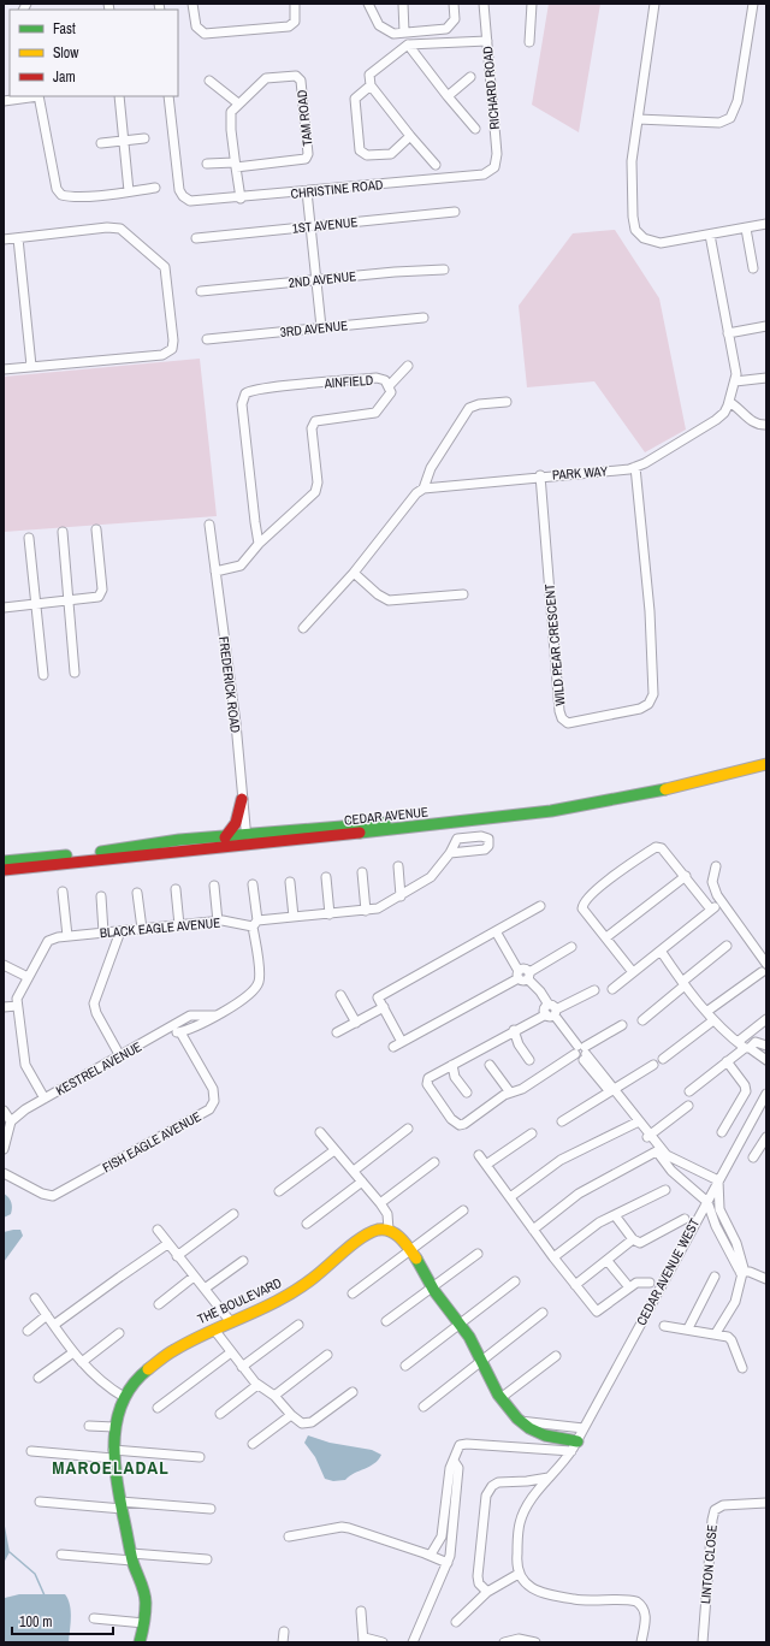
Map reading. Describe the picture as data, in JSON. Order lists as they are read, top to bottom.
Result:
{
  "streets": {
    "main road": ["CEDAR AVENUE", "THE BOULEVARD"],
    "street": [
      "RICHARD ROAD",
      "TAM ROAD",
      "CHRISTINE ROAD",
      "1ST AVENUE",
      "2ND AVENUE",
      "3RD AVENUE",
      "AINFIELD",
      "PARK WAY",
      "WILD PEAR CRESCENT",
      "FREDERICK ROAD",
      "BLACK EAGLE AVENUE",
      "KESTREL AVENUE",
      "FISH EAGLE AVENUE",
      "CEDAR AVENUE WEST",
      "LINTON CLOSE"
    ]
  },
  "crossings": [
    ["RICHARD ROAD", "CHRISTINE ROAD"],
    ["TAM ROAD", "CHRISTINE ROAD"],
    ["AINFIELD", "FREDERICK ROAD"],
    ["PARK WAY", "WILD PEAR CRESCENT"],
    ["FREDERICK ROAD", "CEDAR AVENUE"],
    ["BLACK EAGLE AVENUE", "KESTREL AVENUE"]
  ],
  "districts": ["MAROELADAL"],
  "legend": ["Fast", "Slow", "Jam"],
  "scale_bar": "100 m"
}
